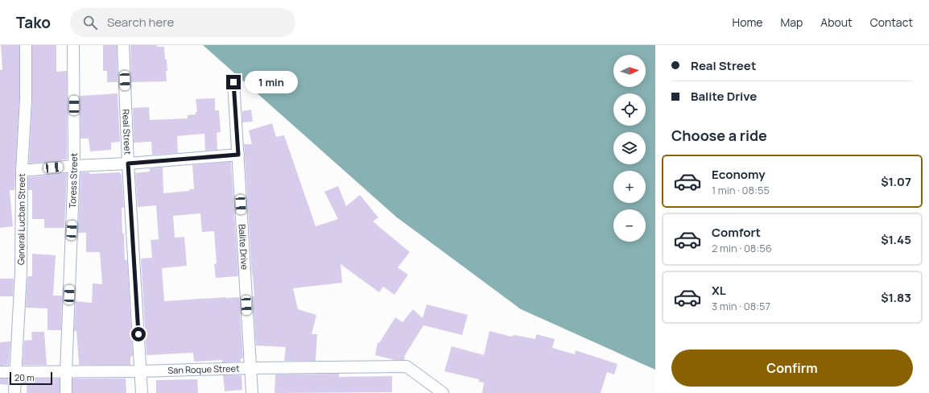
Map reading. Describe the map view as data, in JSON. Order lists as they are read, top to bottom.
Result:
{
  "streets": {
    "street": [
      "Real Street",
      "Toress Street",
      "General Lucban Street",
      "Balite Drive",
      "San Roque Street"
    ]
  },
  "crossings": [
    ["Real Street", "San Roque Street"],
    ["Toress Street", "San Roque Street"],
    ["General Lucban Street", "San Roque Street"],
    ["Balite Drive", "San Roque Street"]
  ],
  "scale_bar": "20 m",
  "north": "right",
  "page": {
    "header": "Tako",
    "search": "Search here",
    "nav": [
      "Home",
      "Map",
      "About",
      "Contact"
    ],
    "banner": ["Real Street", "Balite Drive"],
    "map_buttons": ["+", "−"],
    "bubble": "1 min",
    "heading": "Choose a ride",
    "list": [
      {
        "name": "Economy",
        "note": "1 min · 08:55",
        "value": "$1.07"
      },
      {
        "name": "Comfort",
        "note": "2 min · 08:56",
        "value": "$1.45"
      },
      {
        "name": "XL",
        "note": "3 min · 08:57",
        "value": "$1.83"
      }
    ],
    "buttons": "Confirm",
    "scale": "20 m"
  }
}
